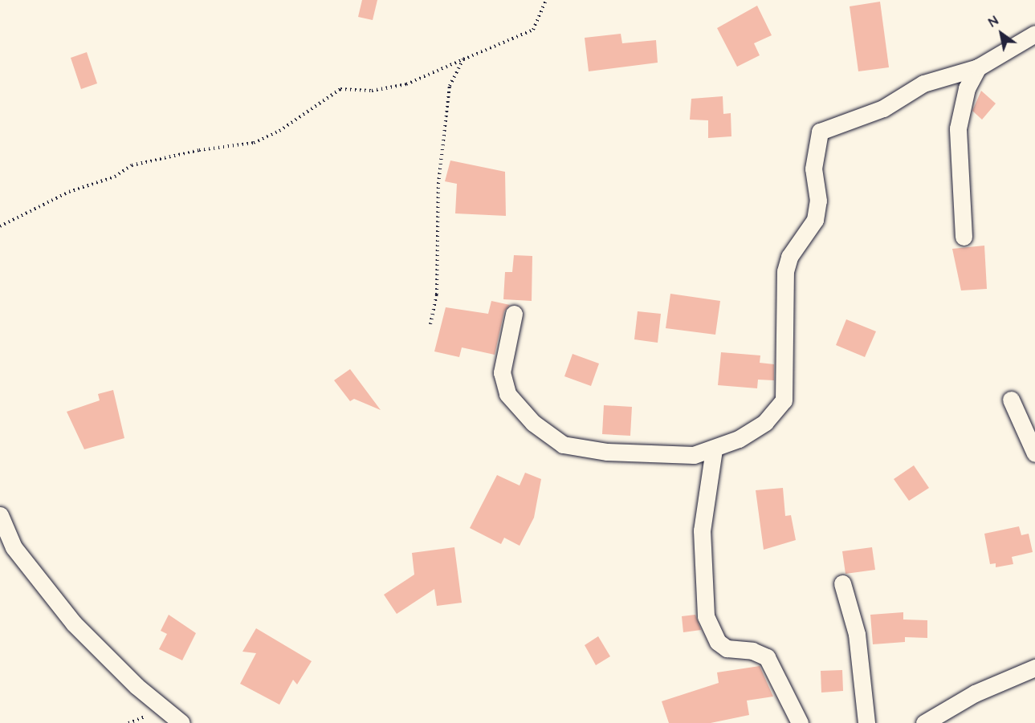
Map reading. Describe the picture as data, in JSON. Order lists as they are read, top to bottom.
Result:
{
  "north": "top left"
}
